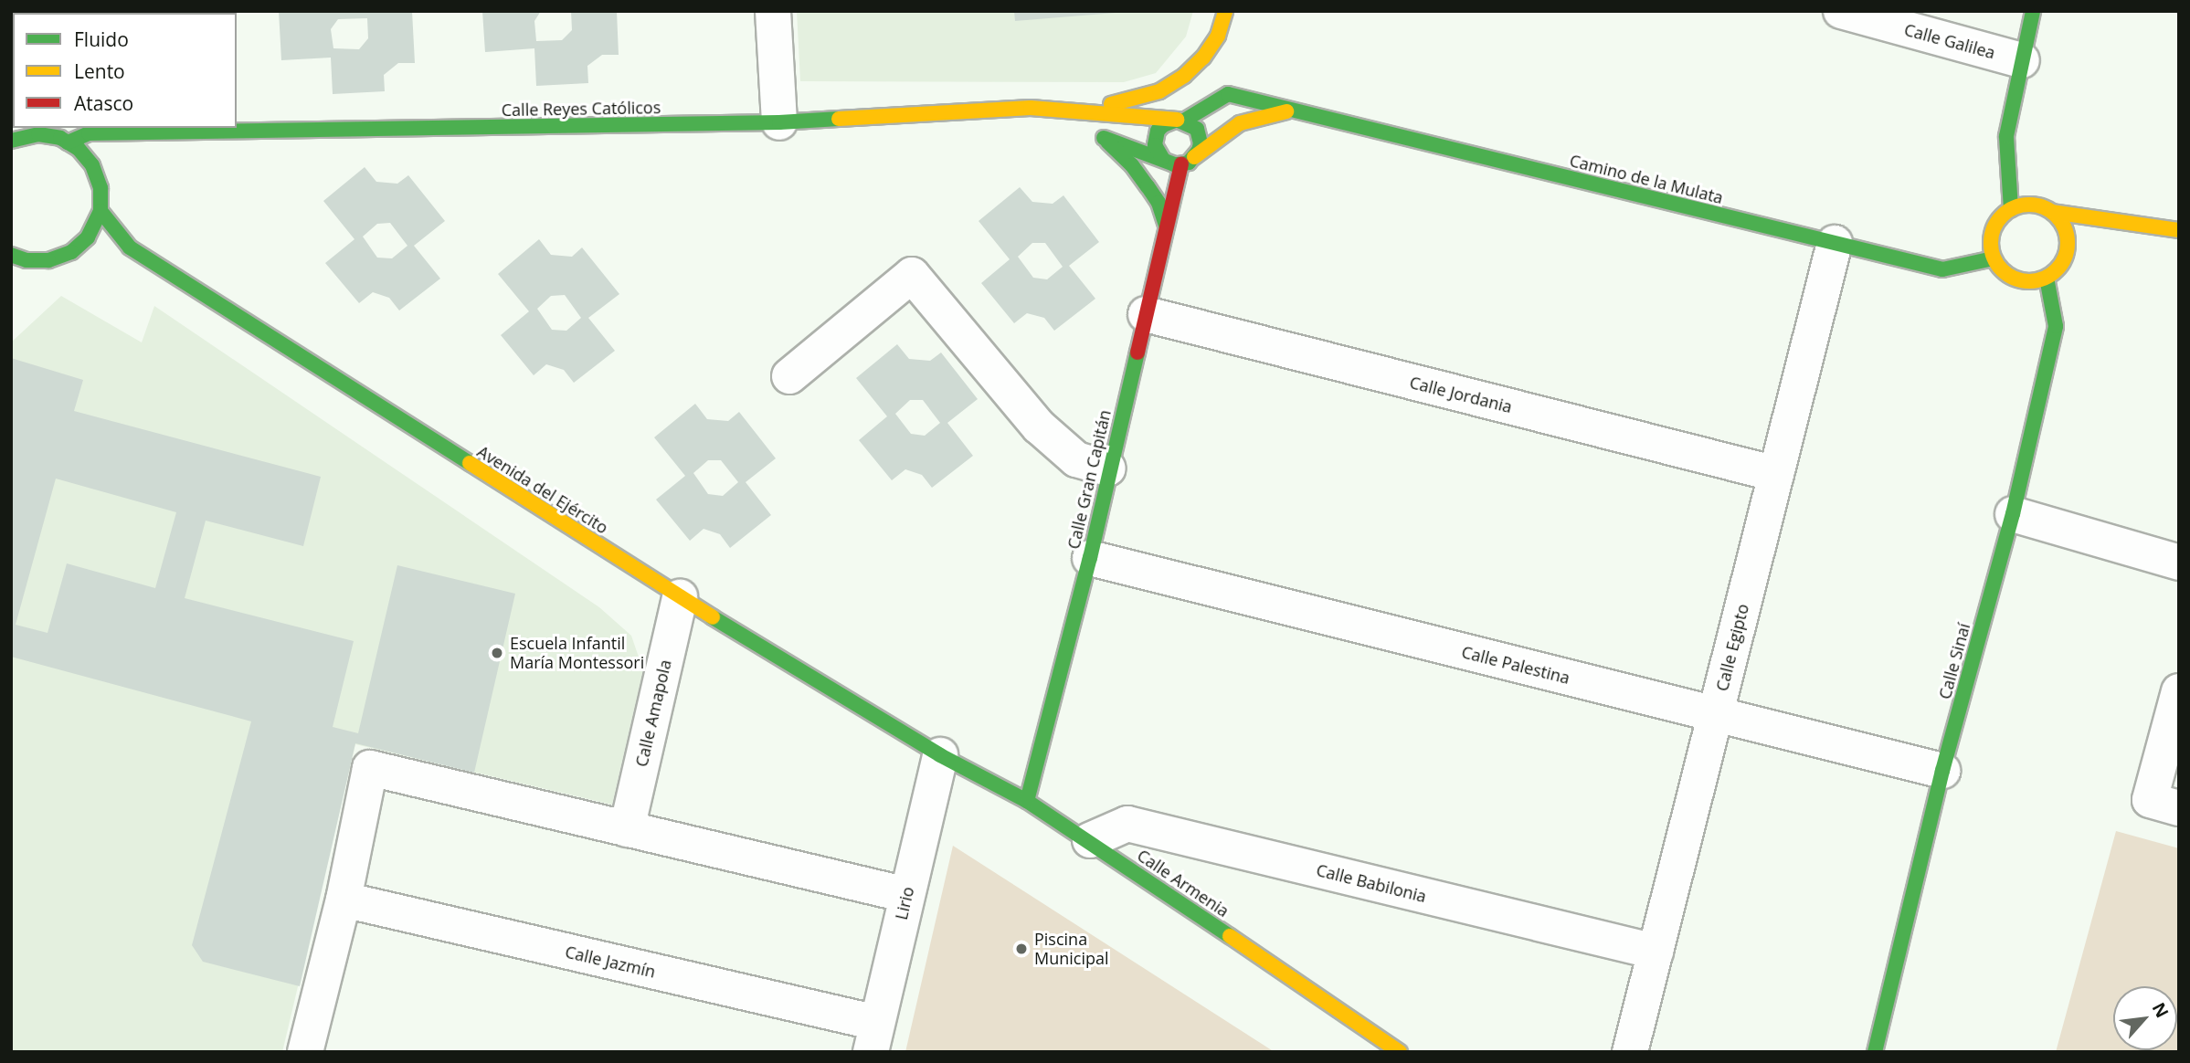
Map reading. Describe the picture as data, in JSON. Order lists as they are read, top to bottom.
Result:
{
  "streets": {
    "street": [
      "Calle Galilea",
      "Calle Reyes Católicos",
      "Camino de la Mulata",
      "Calle Jordania",
      "Calle Gran Capitán",
      "Avenida del Ejército",
      "Calle Egipto",
      "Calle Sinaí",
      "Calle Palestina",
      "Calle Amapola",
      "Calle Armenia",
      "Calle Babilonia",
      "Lirio",
      "Calle Jazmín"
    ]
  },
  "crossings": [
    ["Calle Reyes Católicos", "Camino de la Mulata"],
    ["Calle Reyes Católicos", "Calle Gran Capitán"],
    ["Camino de la Mulata", "Calle Gran Capitán"],
    ["Camino de la Mulata", "Calle Egipto"],
    ["Camino de la Mulata", "Calle Sinaí"],
    ["Calle Jordania", "Calle Gran Capitán"],
    ["Calle Jordania", "Calle Egipto"],
    ["Calle Gran Capitán", "Calle Palestina"],
    ["Calle Gran Capitán", "Calle Armenia"],
    ["Avenida del Ejército", "Calle Amapola"],
    ["Avenida del Ejército", "Calle Armenia"],
    ["Avenida del Ejército", "Lirio"],
    ["Calle Egipto", "Calle Palestina"],
    ["Calle Egipto", "Calle Babilonia"],
    ["Calle Sinaí", "Calle Palestina"],
    ["Calle Armenia", "Calle Babilonia"],
    ["Calle Armenia", "Lirio"],
    ["Lirio", "Calle Jazmín"]
  ],
  "places": ["Escuela Infantil María Montessori", "Piscina Municipal"],
  "legend": ["Fluido", "Lento", "Atasco"],
  "north": "top right"
}
